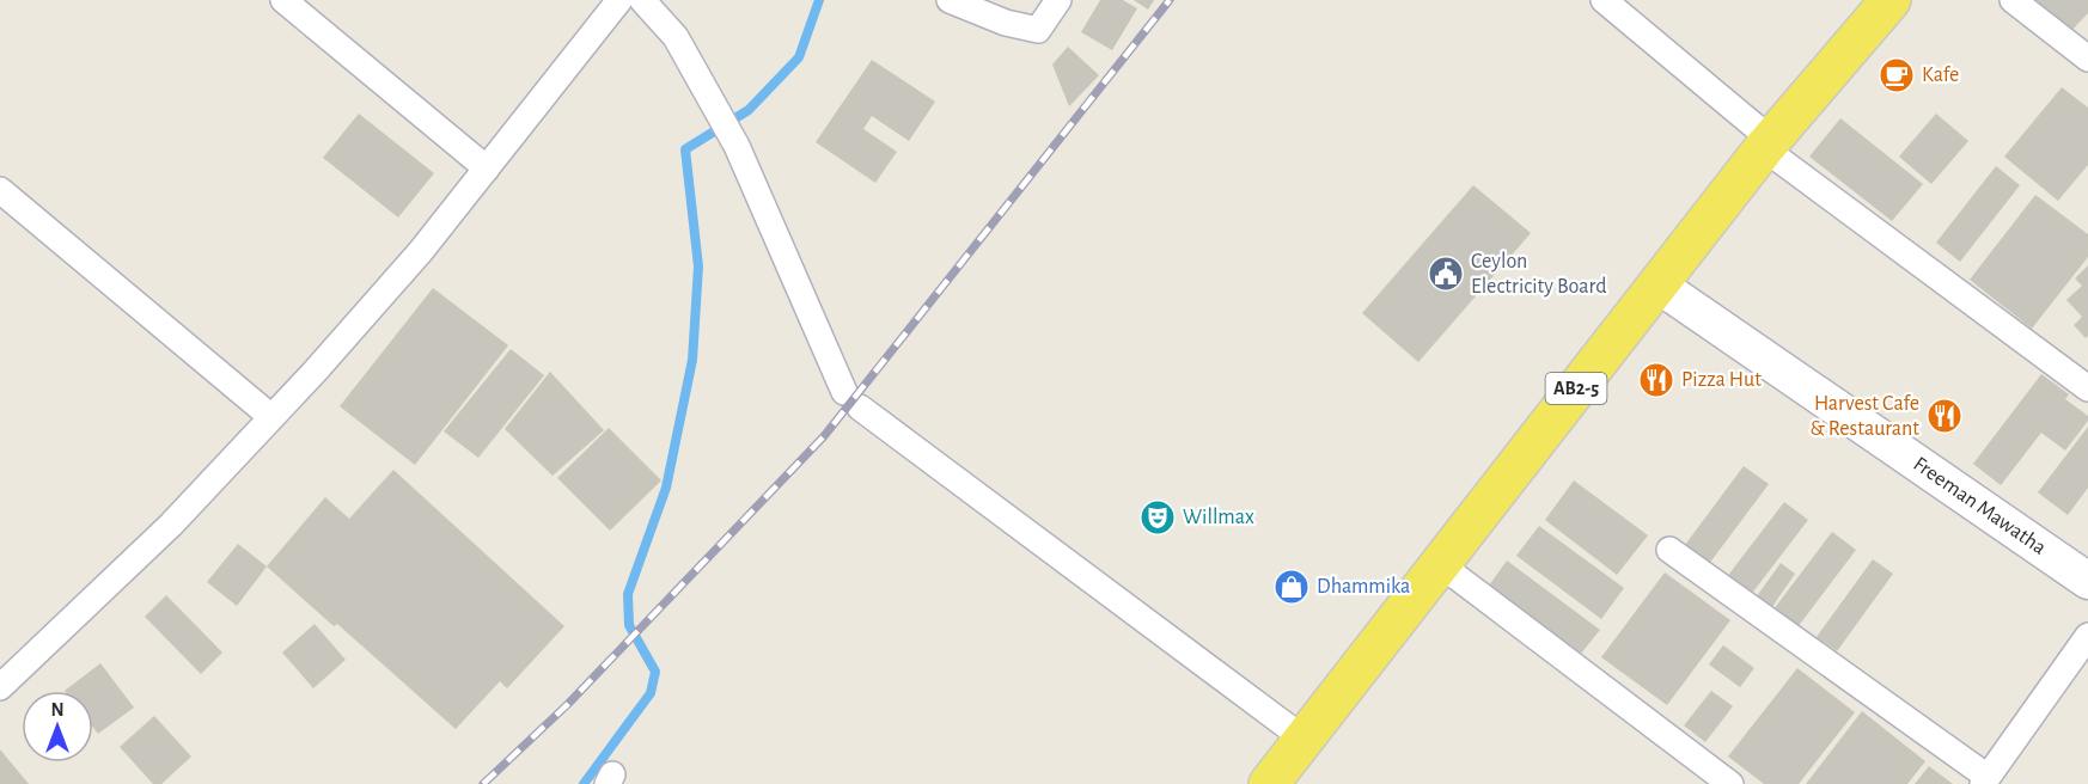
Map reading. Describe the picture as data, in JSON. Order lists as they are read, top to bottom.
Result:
{
  "streets": {
    "main road": ["AB2-5"],
    "street": ["Freeman Mawatha"]
  },
  "crossings": [
    ["AB2-5", "Freeman Mawatha"]
  ],
  "places": {
    "cafe": ["Kafe"],
    "public building": ["Ceylon Electricity Board"],
    "restaurant": ["Pizza Hut", "Harvest Cafe & Restaurant"],
    "theatre": ["Willmax"],
    "shop": ["Dhammika"]
  },
  "north": "top"
}
